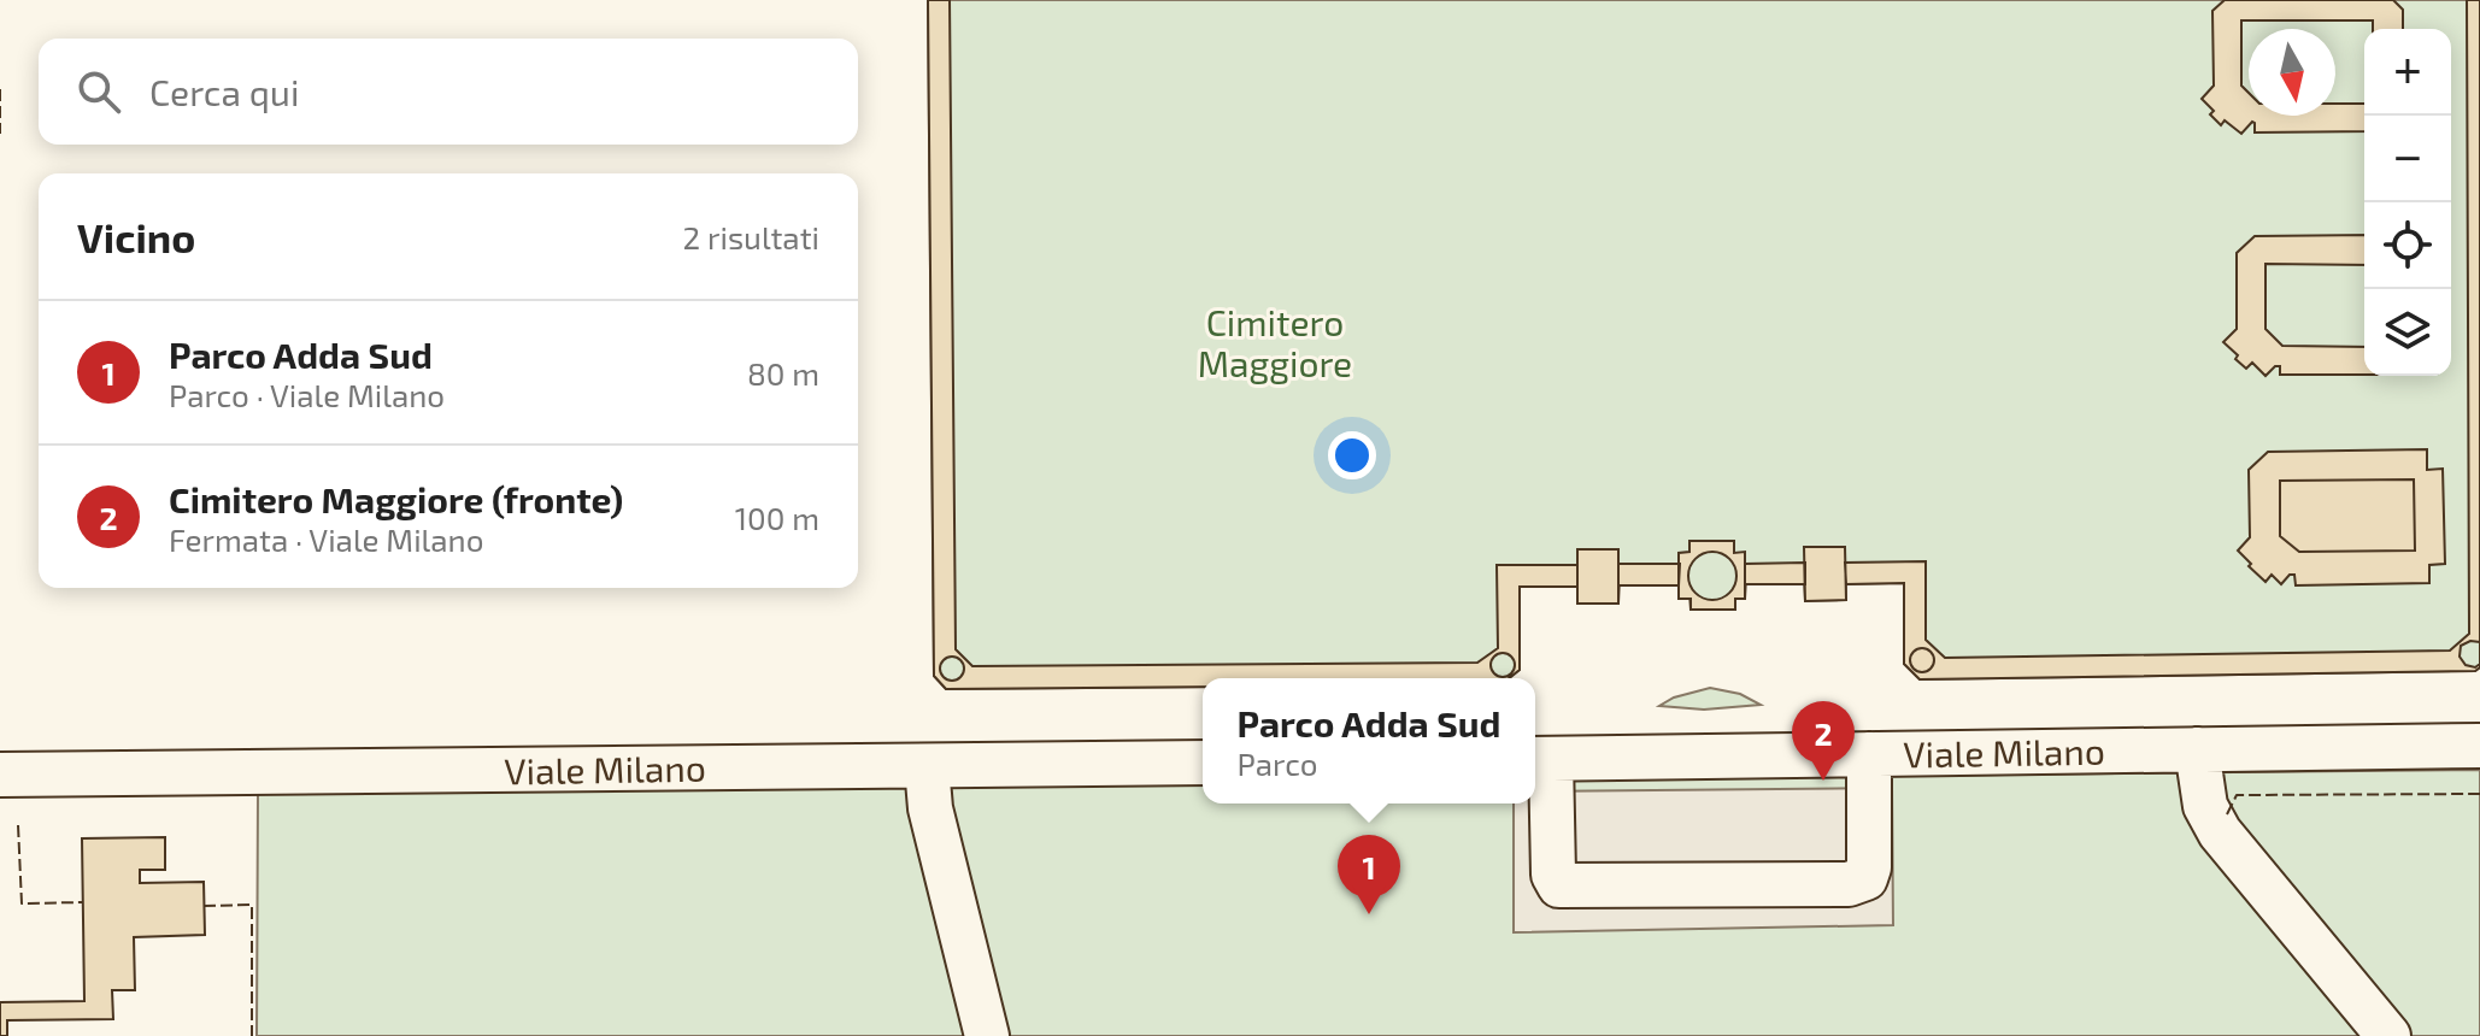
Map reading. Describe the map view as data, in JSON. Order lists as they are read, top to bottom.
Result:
{
  "streets": {
    "street": ["Viale Milano"]
  },
  "parks": ["Cimitero Maggiore"],
  "north": "bottom",
  "page": {
    "map_buttons": ["+", "−"],
    "search": "Cerca qui",
    "heading": ["Vicino", "2 risultati"],
    "list": [
      {
        "mark": "1",
        "name": "Parco Adda Sud",
        "note": "Parco · Viale Milano",
        "value": "80 m"
      },
      {
        "mark": "2",
        "name": "Cimitero Maggiore (fronte)",
        "note": "Fermata · Viale Milano",
        "value": "100 m"
      }
    ],
    "popup": ["Parco Adda Sud", "Parco"],
    "pins": ["2", "1"]
  }
}
